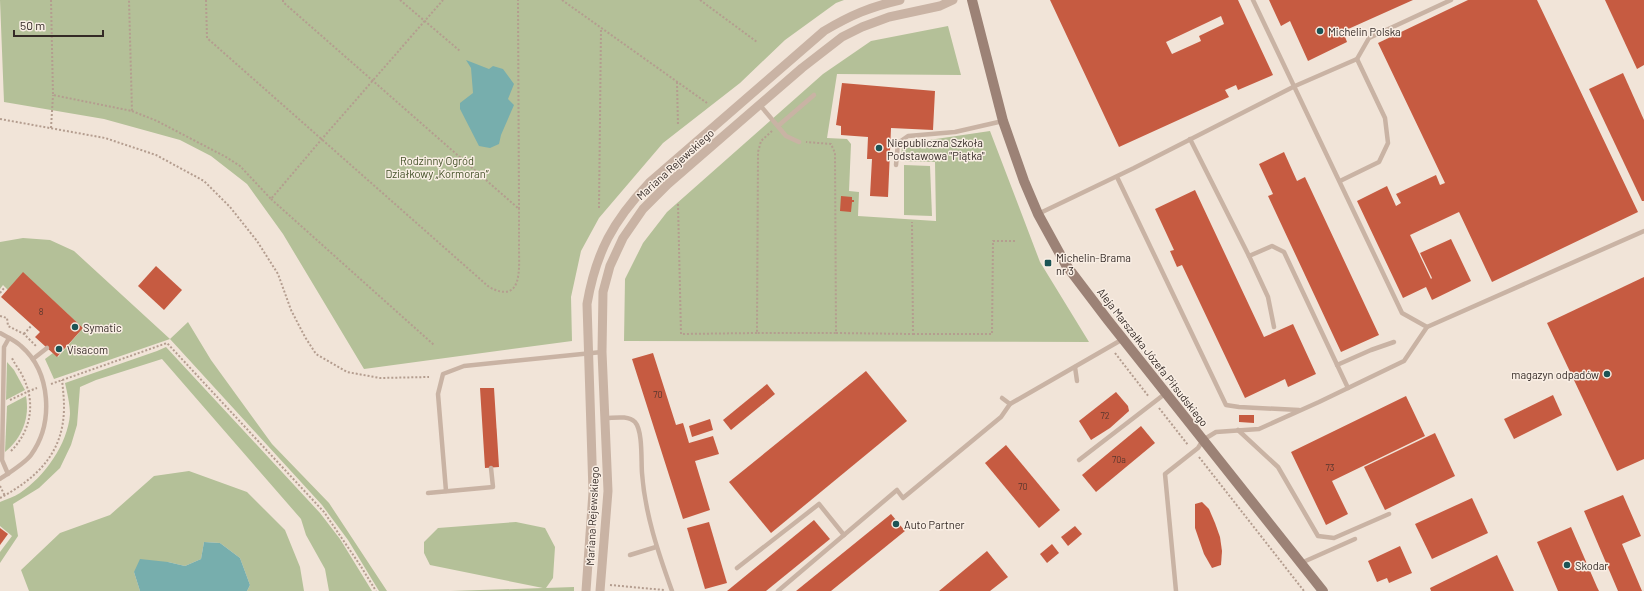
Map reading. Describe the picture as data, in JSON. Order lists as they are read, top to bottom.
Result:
{
  "streets": {
    "street": ["Mariana Rejewskiego", "Aleja Marszałka Józefa Piłsudskiego"]
  },
  "parks": ["Rodzinny Ogród Działkowy „Kormoran”"],
  "places": {
    "other": [
      "Michelin Polska",
      "Niepubliczna Szkoła Podstawowa \"Piątka\"",
      "Symatic",
      "Visacom",
      "magazyn odpadów",
      "Auto Partner",
      "Skodar"
    ],
    "transit": ["Michelin-Brama nr 3"]
  },
  "house_numbers": [
    "8",
    "70",
    "72",
    "70a",
    "73",
    "70"
  ],
  "scale_bar": "50 m"
}
